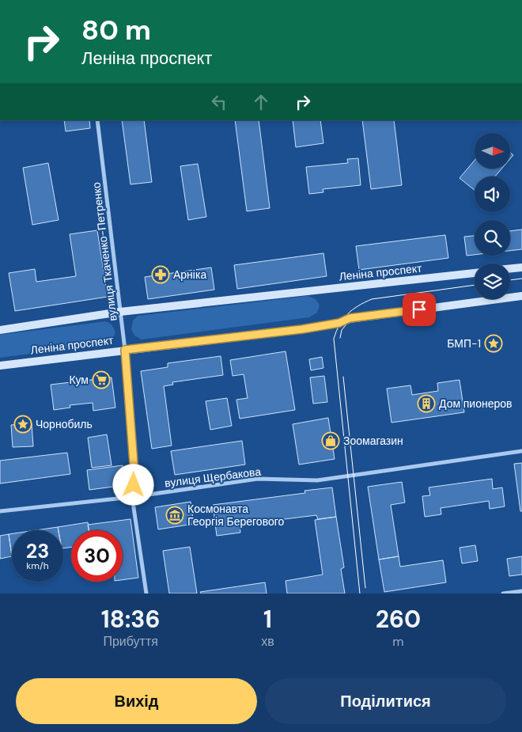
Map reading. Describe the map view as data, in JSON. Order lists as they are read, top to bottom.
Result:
{
  "streets": {
    "street": ["вулиця Ткаченко-Петренко", "Леніна проспект", "вулиця Щербакова"]
  },
  "crossings": [
    ["вулиця Ткаченко-Петренко", "Леніна проспект"],
    ["вулиця Ткаченко-Петренко", "вулиця Щербакова"]
  ],
  "places": {
    "pharmacy": ["Арніка"],
    "place": ["БМП-1", "Чорнобиль"],
    "supermarket": ["Кум"],
    "building": ["Дом пионеров"],
    "shop": ["Зоомагазин"],
    "museum": ["Космонавта Георгія Берегового"]
  },
  "north": "right",
  "page": {
    "turn": ["80 m", "Леніна проспект"],
    "speed": "23 km/h",
    "limit": "30",
    "eta": [
      "18:36",
      "Прибуття",
      "1",
      "хв",
      "260",
      "m"
    ],
    "buttons": ["Вихід", "Поділитися"]
  }
}
